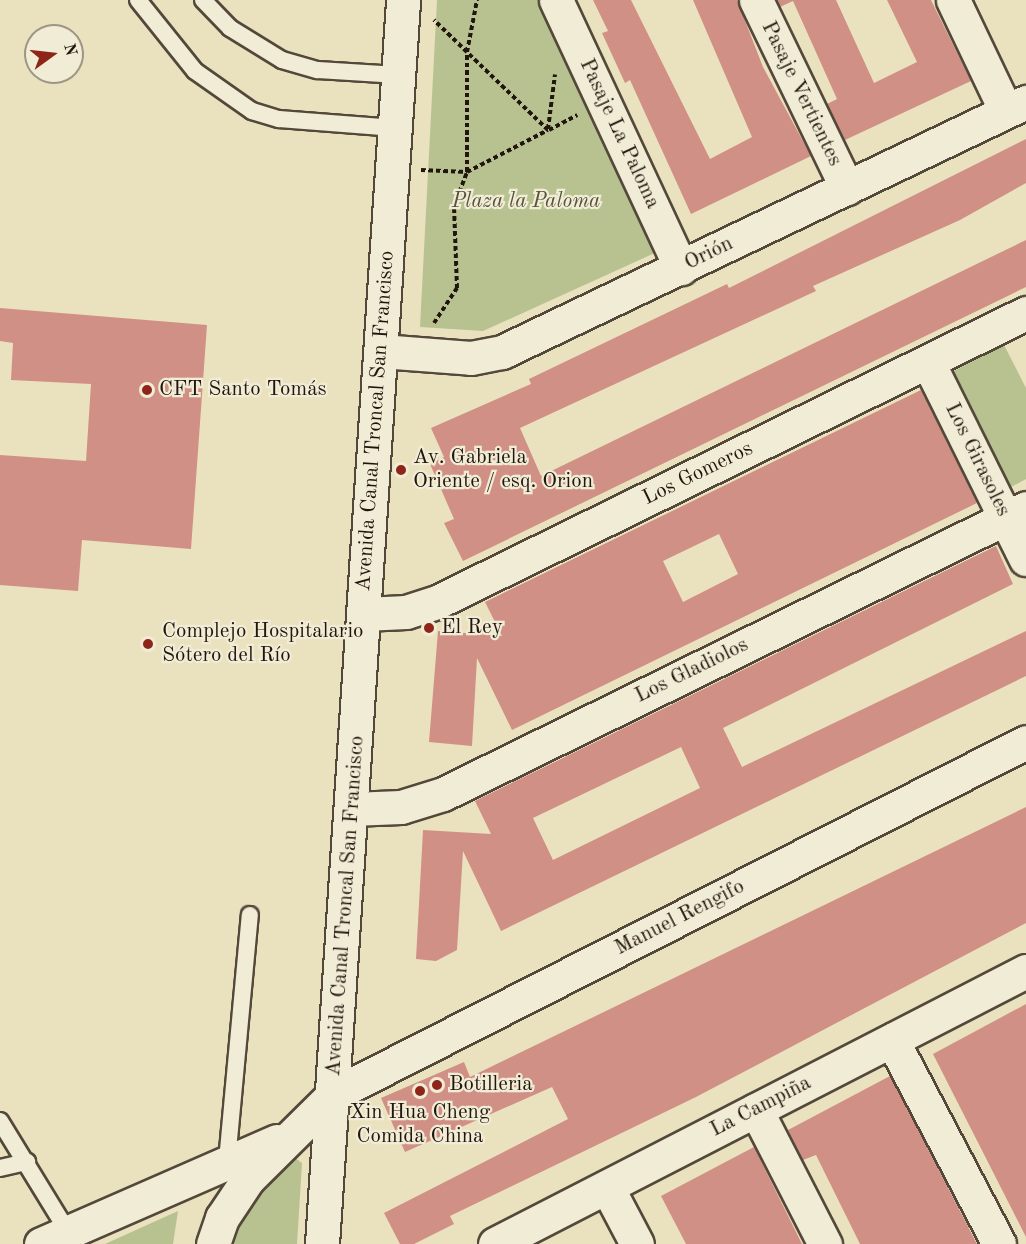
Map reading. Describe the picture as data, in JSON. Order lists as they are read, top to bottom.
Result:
{
  "streets": {
    "street": [
      "Pasaje Vertientes",
      "Pasaje La Paloma",
      "Orión",
      "Avenida Canal Troncal San Francisco",
      "Los Girasoles",
      "Los Gomeros",
      "Los Gladiolos",
      "Manuel Rengifo",
      "La Campiña"
    ]
  },
  "crossings": [
    ["Pasaje Vertientes", "Orión"],
    ["Pasaje La Paloma", "Orión"],
    ["Orión", "Avenida Canal Troncal San Francisco"],
    ["Avenida Canal Troncal San Francisco", "Los Gomeros"],
    ["Avenida Canal Troncal San Francisco", "Los Gladiolos"],
    ["Avenida Canal Troncal San Francisco", "Manuel Rengifo"],
    ["Los Girasoles", "Los Gomeros"],
    ["Los Girasoles", "Los Gladiolos"]
  ],
  "parks": ["Plaza la Paloma"],
  "places": [
    "CFT Santo Tomás",
    "Av. Gabriela Oriente / esq. Orion",
    "El Rey",
    "Complejo Hospitalario Sótero del Río",
    "Botilleria",
    "Xin Hua Cheng Comida China"
  ],
  "north": "right"
}
